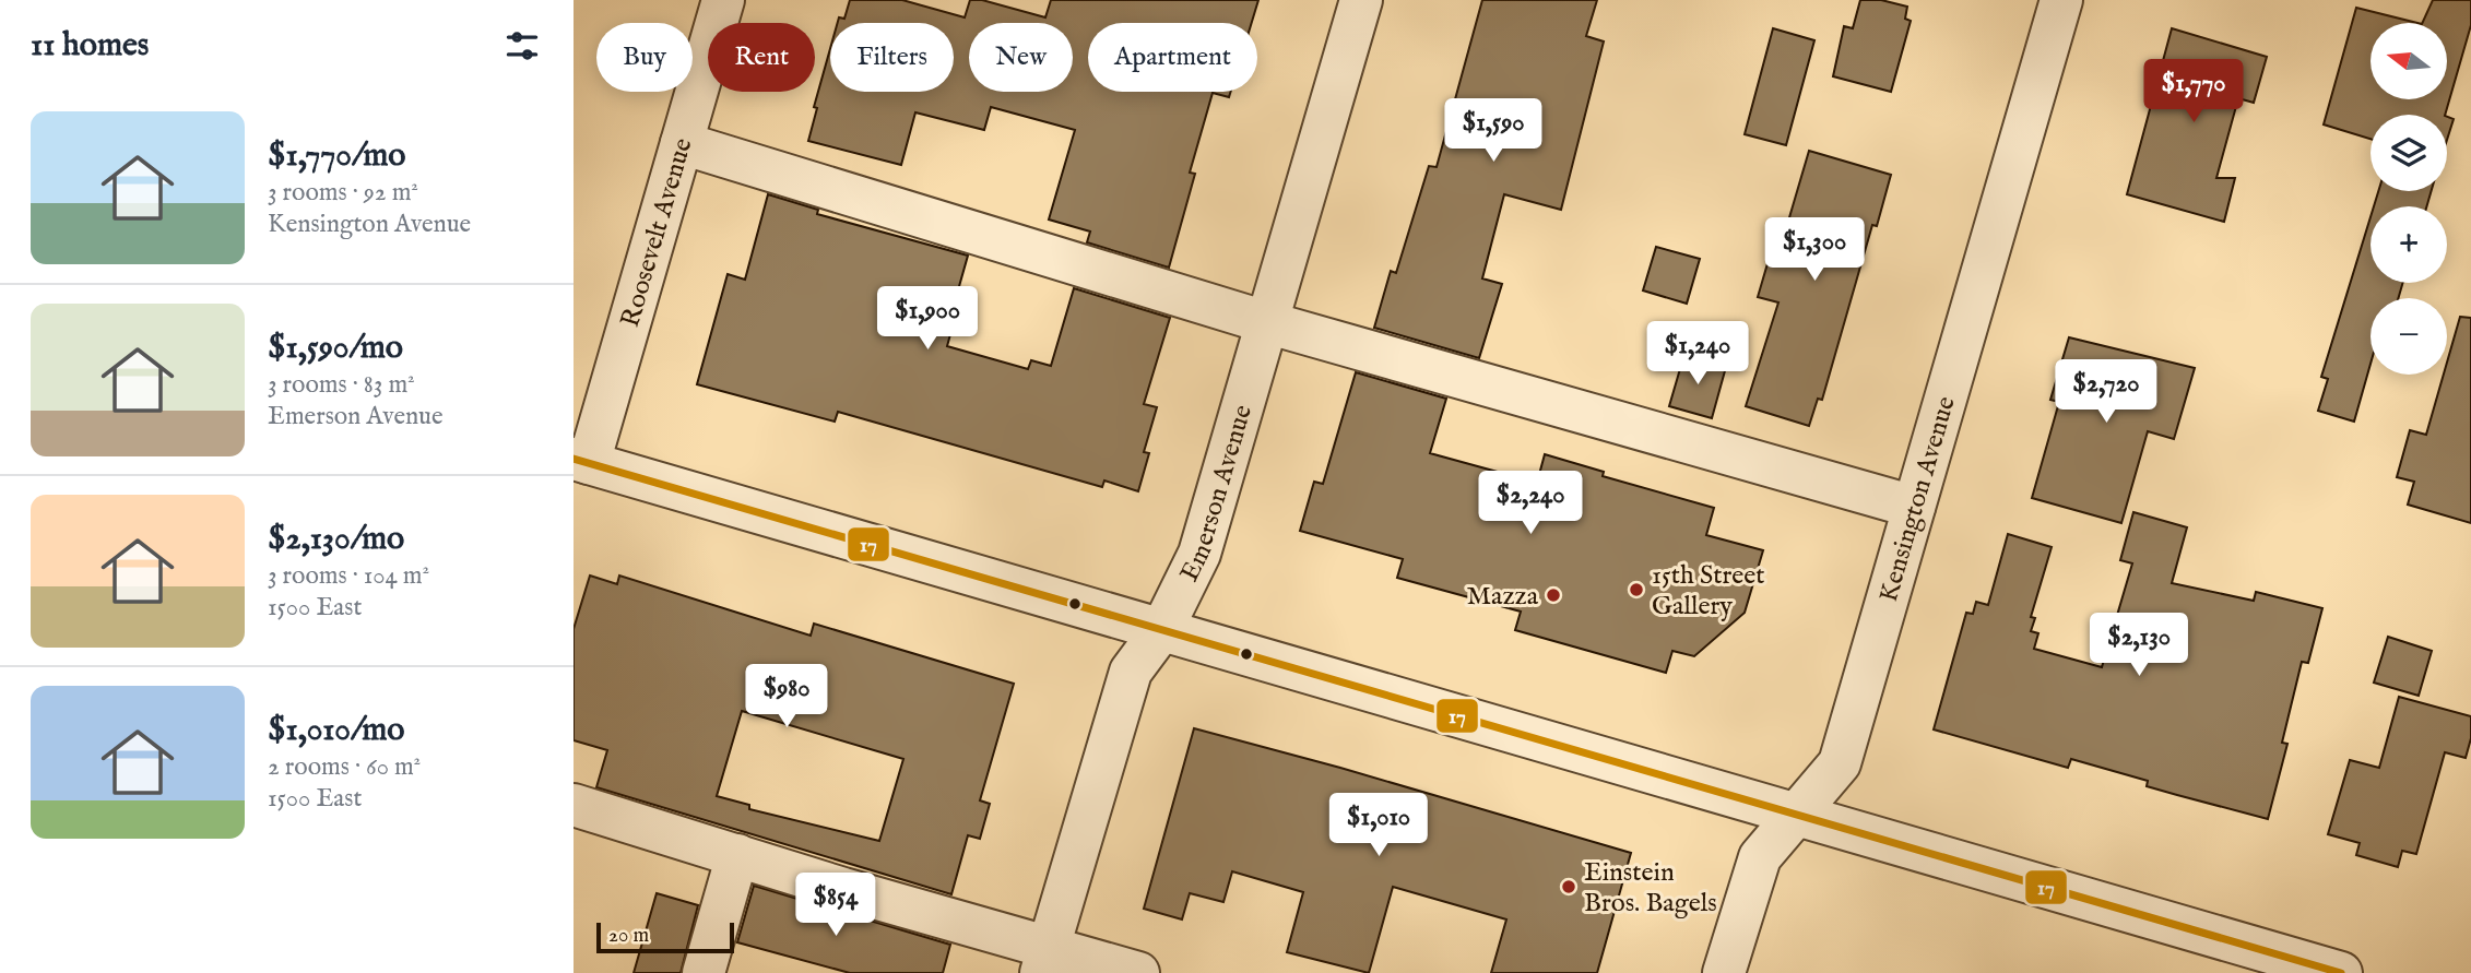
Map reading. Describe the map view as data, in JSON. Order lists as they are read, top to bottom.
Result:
{
  "streets": {
    "street": ["Roosevelt Avenue", "Emerson Avenue", "Kensington Avenue"]
  },
  "places": ["15th Street Gallery", "Mazza", "Einstein Bros. Bagels"],
  "lines": ["transit line 17"],
  "scale_bar": "20 m",
  "north": "left",
  "page": {
    "heading": "11 homes",
    "map_buttons": ["+", "−"],
    "chip": [
      "Buy",
      "Rent",
      "Filters",
      "New",
      "Apartment"
    ],
    "price": [
      "$1,770",
      "$1,590",
      "$1,300",
      "$1,900",
      "$1,240",
      "$2,720",
      "$2,240",
      "$2,130",
      "$980",
      "$1,010",
      "$854"
    ],
    "list": [
      {
        "name": "$1,770/mo",
        "note": "3 rooms · 92 m² · Kensington Avenue"
      },
      {
        "name": "$1,590/mo",
        "note": "3 rooms · 83 m² · Emerson Avenue"
      },
      {
        "name": "$2,130/mo",
        "note": "3 rooms · 104 m² · 1500 East"
      },
      {
        "name": "$1,010/mo",
        "note": "2 rooms · 60 m² · 1500 East"
      }
    ],
    "scale": "20 m"
  }
}
